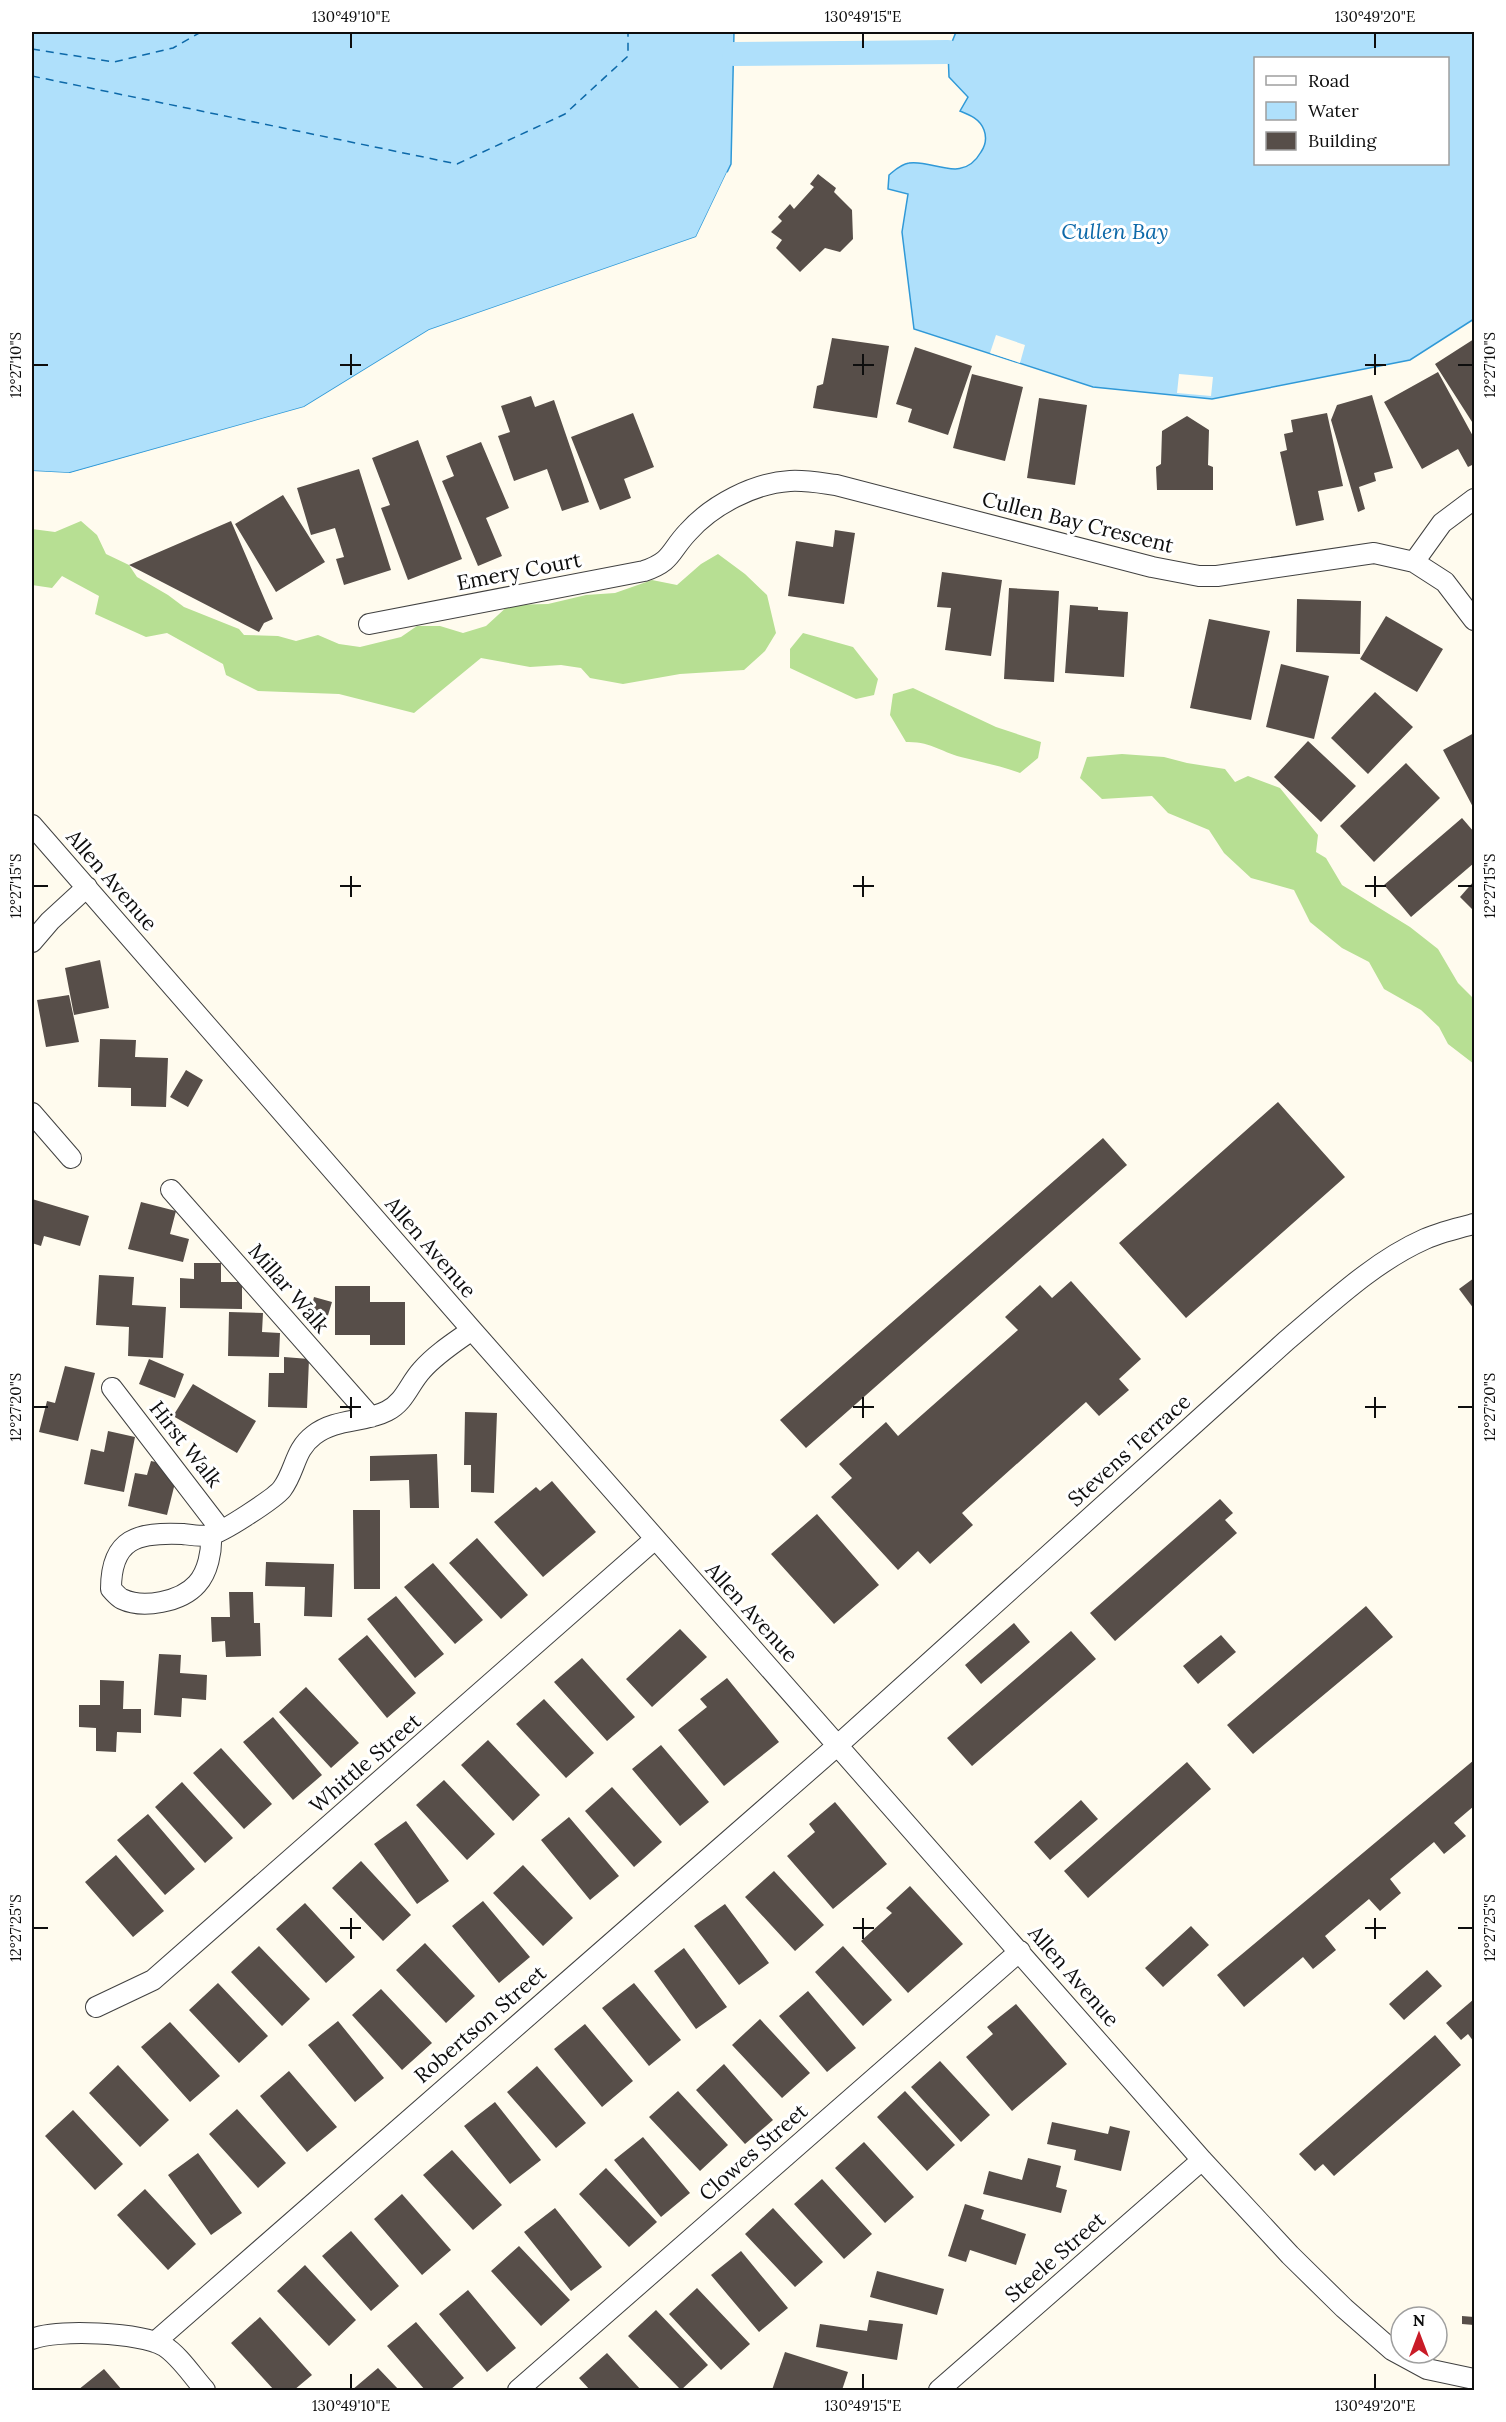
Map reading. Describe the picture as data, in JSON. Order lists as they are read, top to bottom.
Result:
{
  "streets": {
    "street": [
      "Cullen Bay Crescent",
      "Emery Court",
      "Allen Avenue",
      "Millar Walk",
      "Hirst Walk",
      "Stevens Terrace",
      "Whittle Street",
      "Robertson Street",
      "Clowes Street",
      "Steele Street"
    ]
  },
  "crossings": [
    ["Cullen Bay Crescent", "Emery Court"],
    ["Allen Avenue", "Stevens Terrace"],
    ["Allen Avenue", "Whittle Street"],
    ["Allen Avenue", "Robertson Street"],
    ["Allen Avenue", "Clowes Street"],
    ["Allen Avenue", "Steele Street"],
    ["Stevens Terrace", "Robertson Street"]
  ],
  "water": ["Cullen Bay"],
  "legend": ["Road", "Water", "Building"],
  "north": "top",
  "coordinates": [
    "130°49'10\"E",
    "130°49'15\"E",
    "130°49'20\"E",
    "12°27'10\"S",
    "12°27'15\"S",
    "12°27'20\"S",
    "12°27'25\"S"
  ]
}
